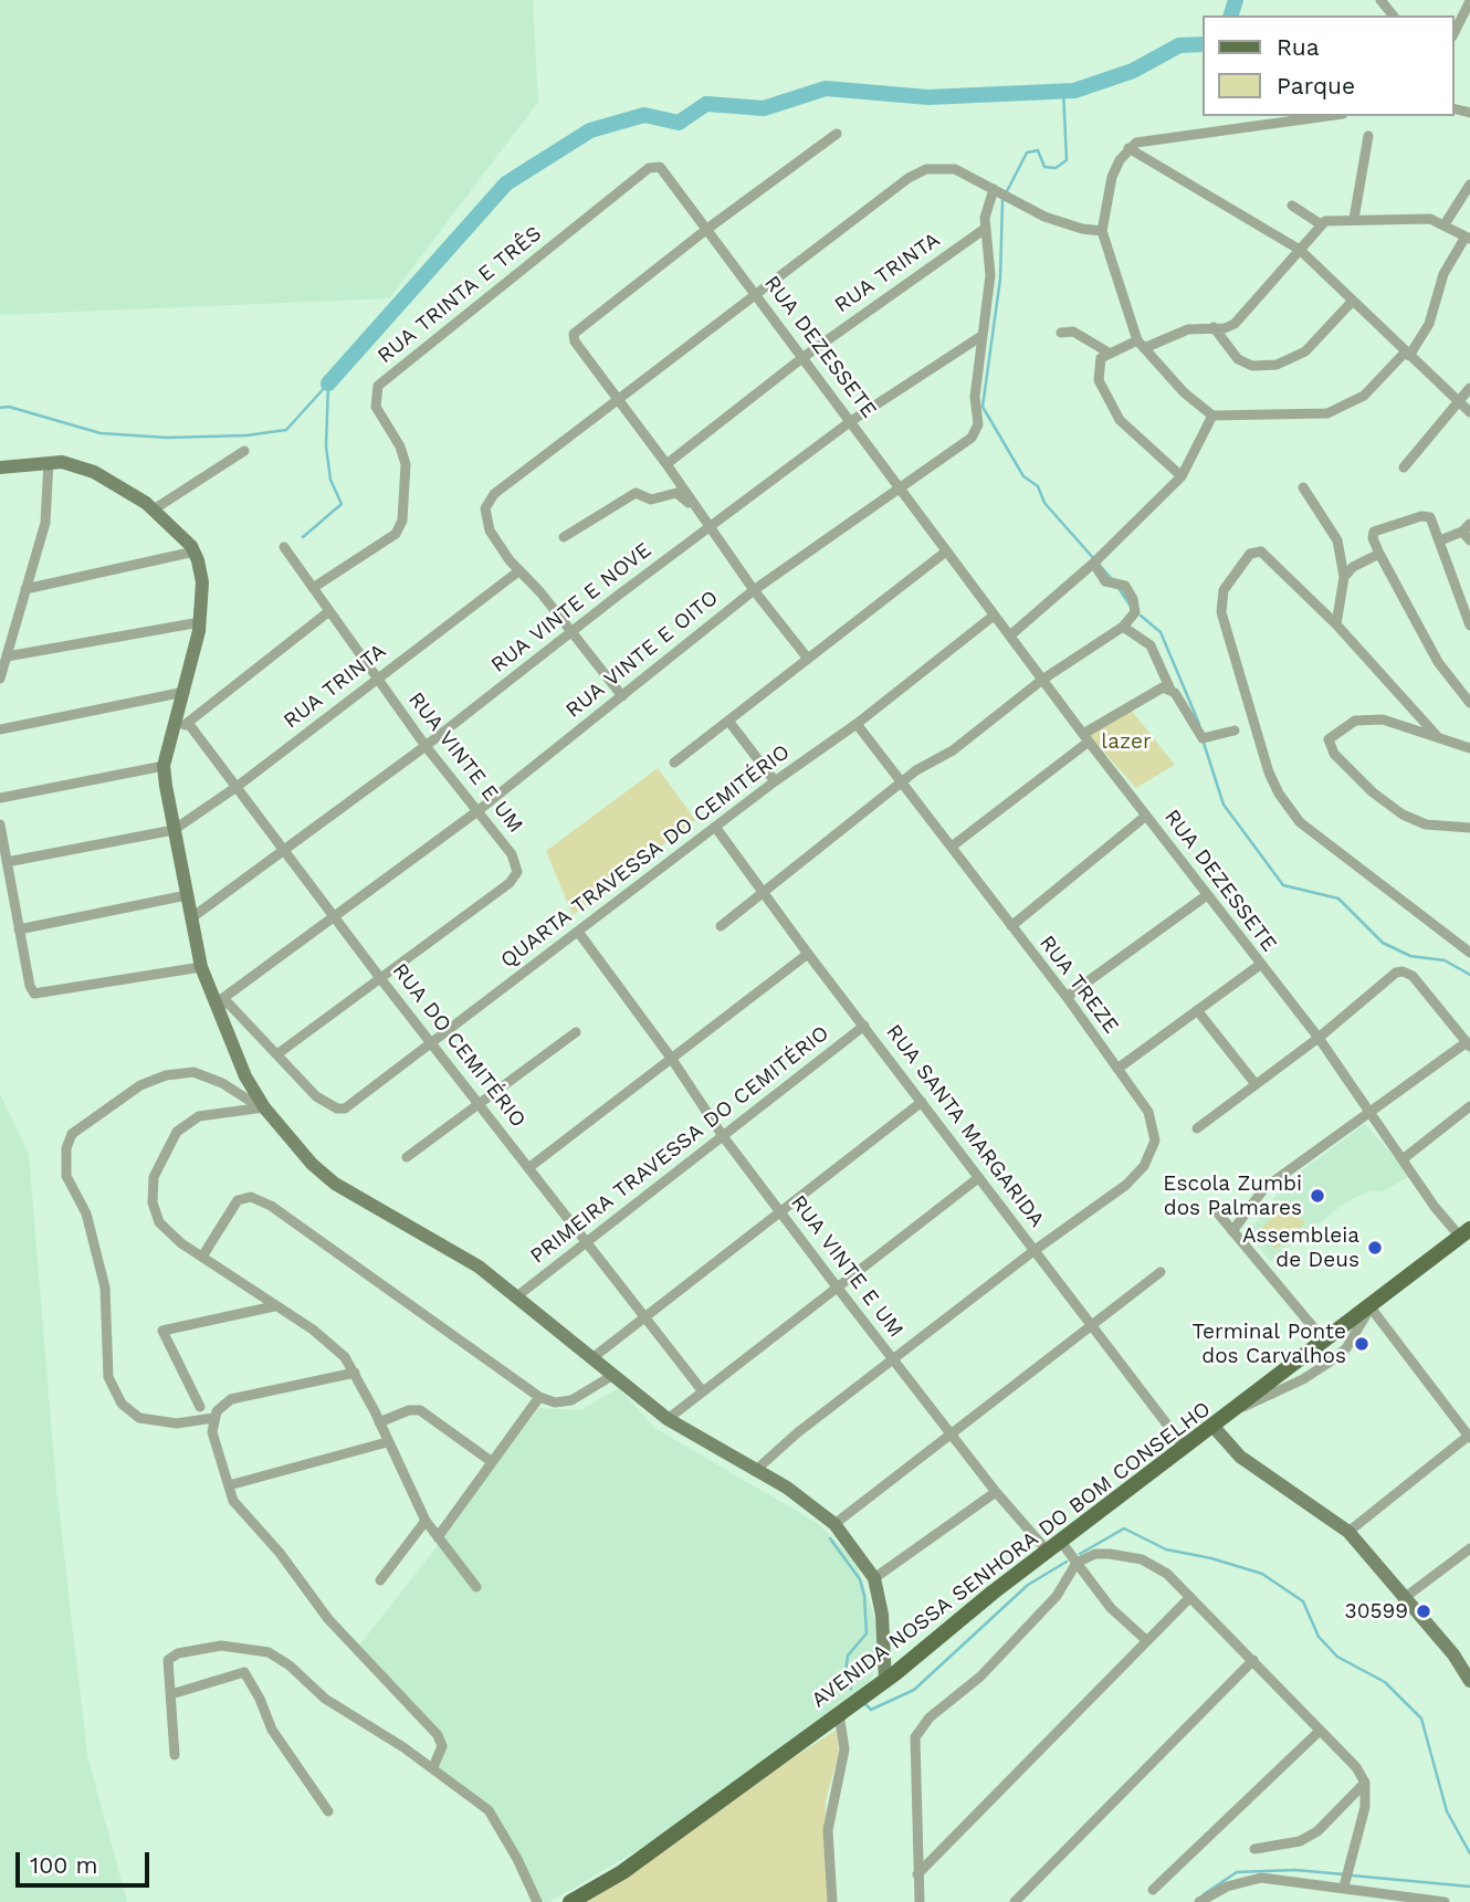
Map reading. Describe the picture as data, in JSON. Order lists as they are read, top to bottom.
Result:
{
  "streets": {
    "main road": ["AVENIDA NOSSA SENHORA DO BOM CONSELHO"],
    "street": [
      "RUA TRINTA",
      "RUA TRINTA E TRÊS",
      "RUA DEZESSETE",
      "RUA VINTE E NOVE",
      "RUA VINTE E OITO",
      "RUA VINTE E UM",
      "QUARTA TRAVESSA DO CEMITÉRIO",
      "RUA TREZE",
      "RUA DO CEMITÉRIO",
      "RUA SANTA MARGARIDA",
      "PRIMEIRA TRAVESSA DO CEMITÉRIO"
    ]
  },
  "crossings": [
    ["RUA TRINTA", "RUA DEZESSETE"],
    ["RUA TRINTA", "RUA VINTE E UM"],
    ["RUA TRINTA", "RUA DO CEMITÉRIO"],
    ["RUA TRINTA E TRÊS", "RUA DEZESSETE"],
    ["RUA TRINTA E TRÊS", "RUA VINTE E UM"],
    ["RUA DEZESSETE", "RUA VINTE E NOVE"],
    ["RUA DEZESSETE", "RUA VINTE E OITO"],
    ["RUA DEZESSETE", "QUARTA TRAVESSA DO CEMITÉRIO"],
    ["RUA DEZESSETE", "AVENIDA NOSSA SENHORA DO BOM CONSELHO"],
    ["RUA VINTE E NOVE", "RUA VINTE E OITO"],
    ["RUA VINTE E NOVE", "RUA VINTE E UM"],
    ["RUA VINTE E NOVE", "RUA DO CEMITÉRIO"],
    ["RUA VINTE E OITO", "RUA VINTE E UM"],
    ["RUA VINTE E OITO", "RUA DO CEMITÉRIO"],
    ["RUA VINTE E UM", "QUARTA TRAVESSA DO CEMITÉRIO"],
    ["RUA VINTE E UM", "RUA TREZE"],
    ["RUA VINTE E UM", "RUA DO CEMITÉRIO"],
    ["RUA VINTE E UM", "PRIMEIRA TRAVESSA DO CEMITÉRIO"],
    ["RUA VINTE E UM", "AVENIDA NOSSA SENHORA DO BOM CONSELHO"],
    ["QUARTA TRAVESSA DO CEMITÉRIO", "RUA TREZE"],
    ["QUARTA TRAVESSA DO CEMITÉRIO", "RUA DO CEMITÉRIO"],
    ["QUARTA TRAVESSA DO CEMITÉRIO", "RUA SANTA MARGARIDA"],
    ["RUA TREZE", "RUA SANTA MARGARIDA"],
    ["RUA DO CEMITÉRIO", "PRIMEIRA TRAVESSA DO CEMITÉRIO"],
    ["RUA SANTA MARGARIDA", "PRIMEIRA TRAVESSA DO CEMITÉRIO"],
    ["RUA SANTA MARGARIDA", "AVENIDA NOSSA SENHORA DO BOM CONSELHO"]
  ],
  "parks": ["lazer"],
  "places": [
    "Escola Zumbi dos Palmares",
    "Assembleia de Deus",
    "Terminal Ponte dos Carvalhos",
    "30599"
  ],
  "legend": ["Rua", "Parque"],
  "scale_bar": "100 m"
}
